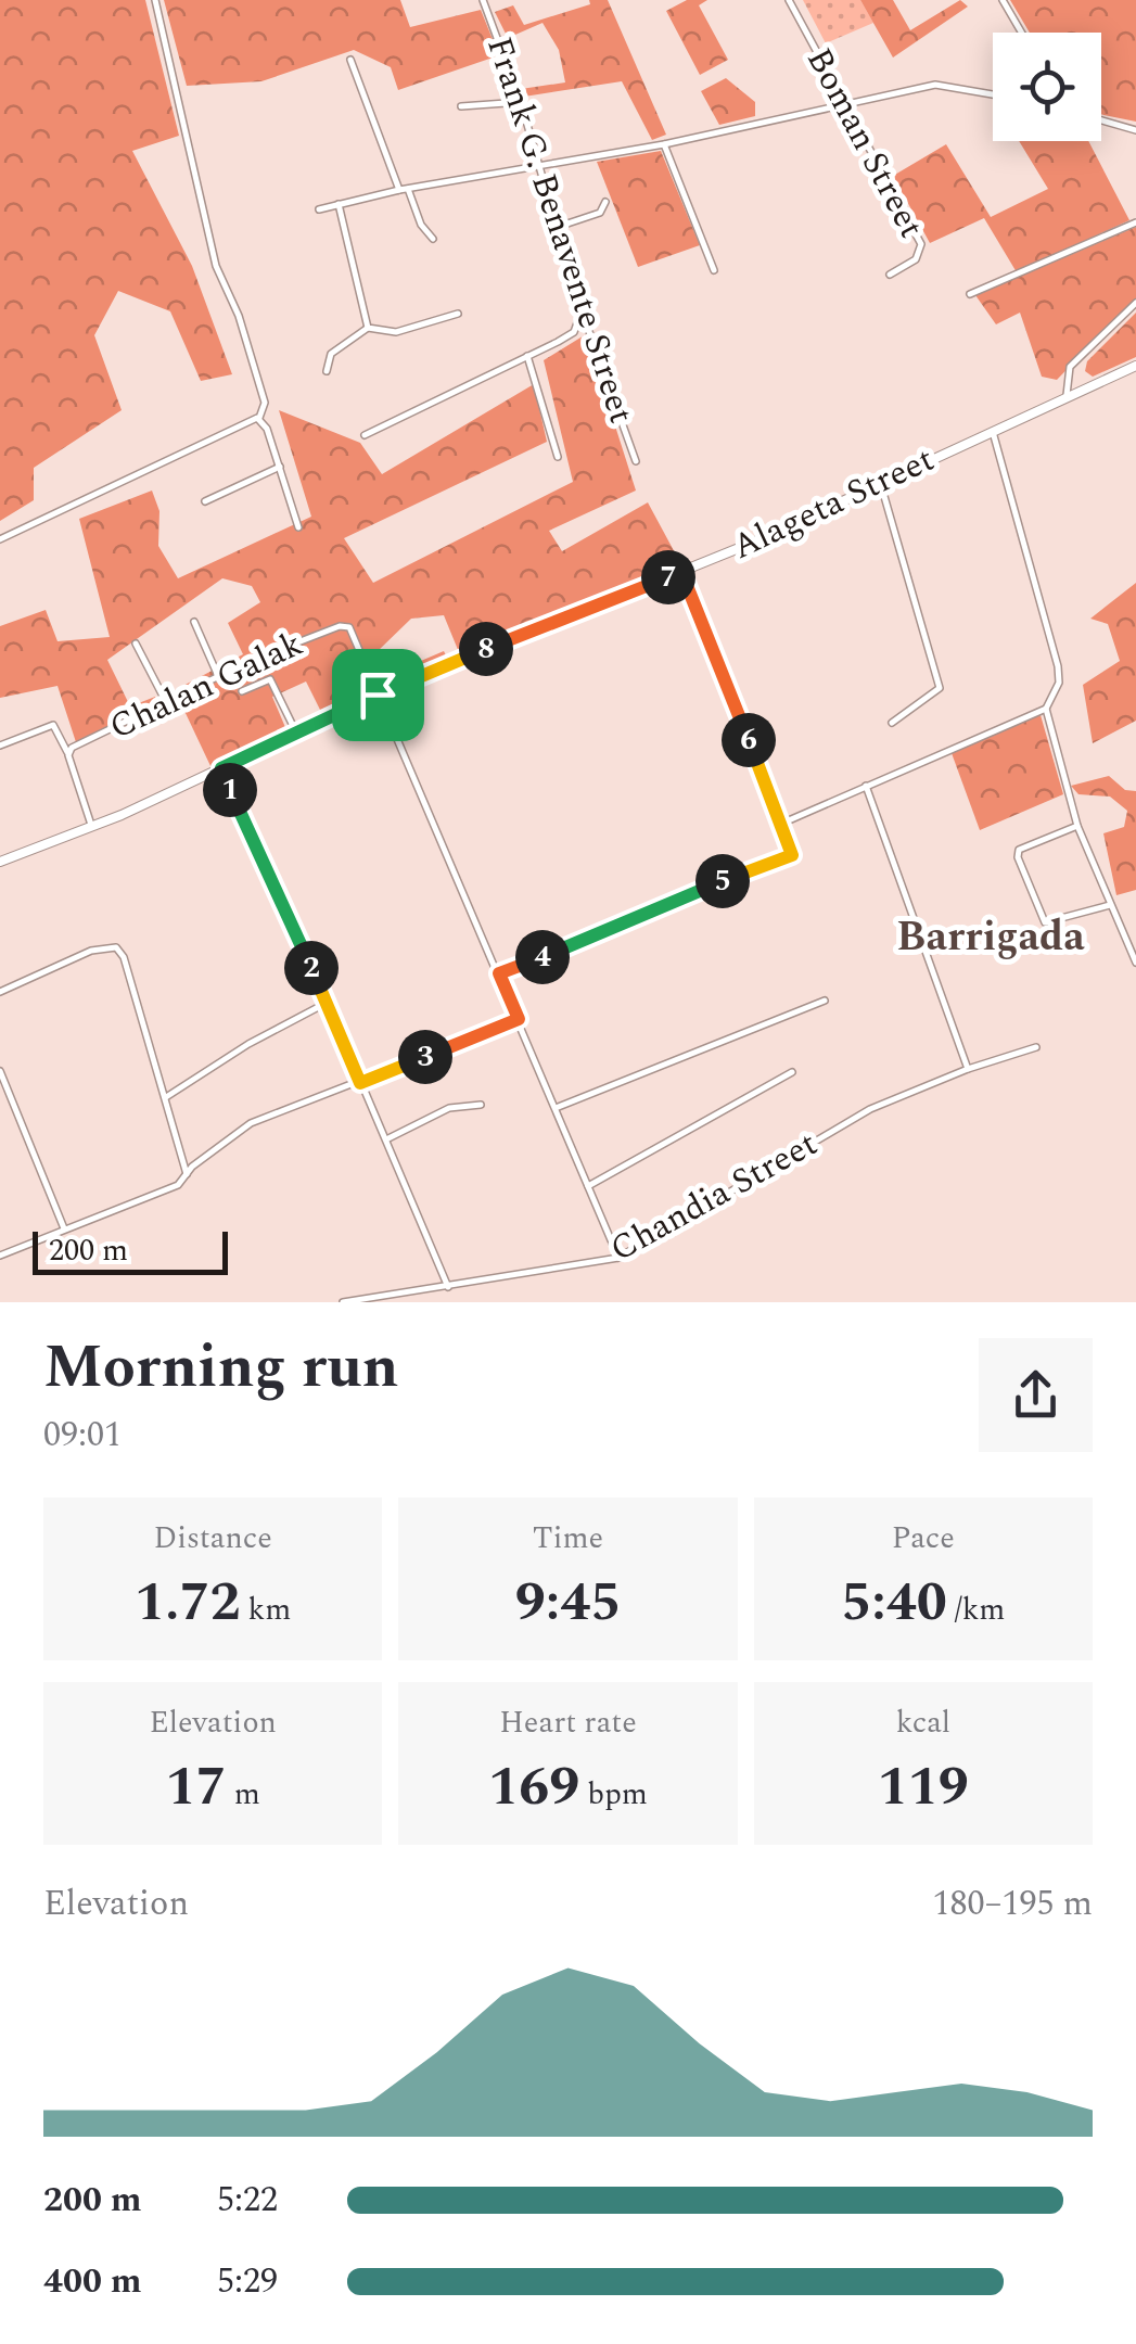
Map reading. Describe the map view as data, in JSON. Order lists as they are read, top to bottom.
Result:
{
  "streets": {
    "main road": ["Alageta Street"],
    "street": [
      "Boman Street",
      "Frank G. Benavente Street",
      "Chalan Galak",
      "Chandia Street"
    ]
  },
  "crossings": [
    ["Alageta Street", "Chalan Galak"]
  ],
  "districts": ["Barrigada"],
  "scale_bar": "200 m",
  "page": {
    "pins": [
      "7",
      "8",
      "6",
      "1",
      "5",
      "4",
      "2",
      "3"
    ],
    "scale": "200 m",
    "heading": ["Morning run", "09:01"],
    "stats": [
      ["Distance", "1.72 km"],
      ["Time", "9:45"],
      ["Pace", "5:40 /km"],
      ["Elevation", "17 m"],
      ["Heart rate", "169 bpm"],
      ["kcal", "119"]
    ],
    "chart": ["Elevation", "180–195 m"],
    "list": [
      {
        "name": "200 m",
        "note": "5:22"
      },
      {
        "name": "400 m",
        "note": "5:29"
      }
    ]
  }
}
